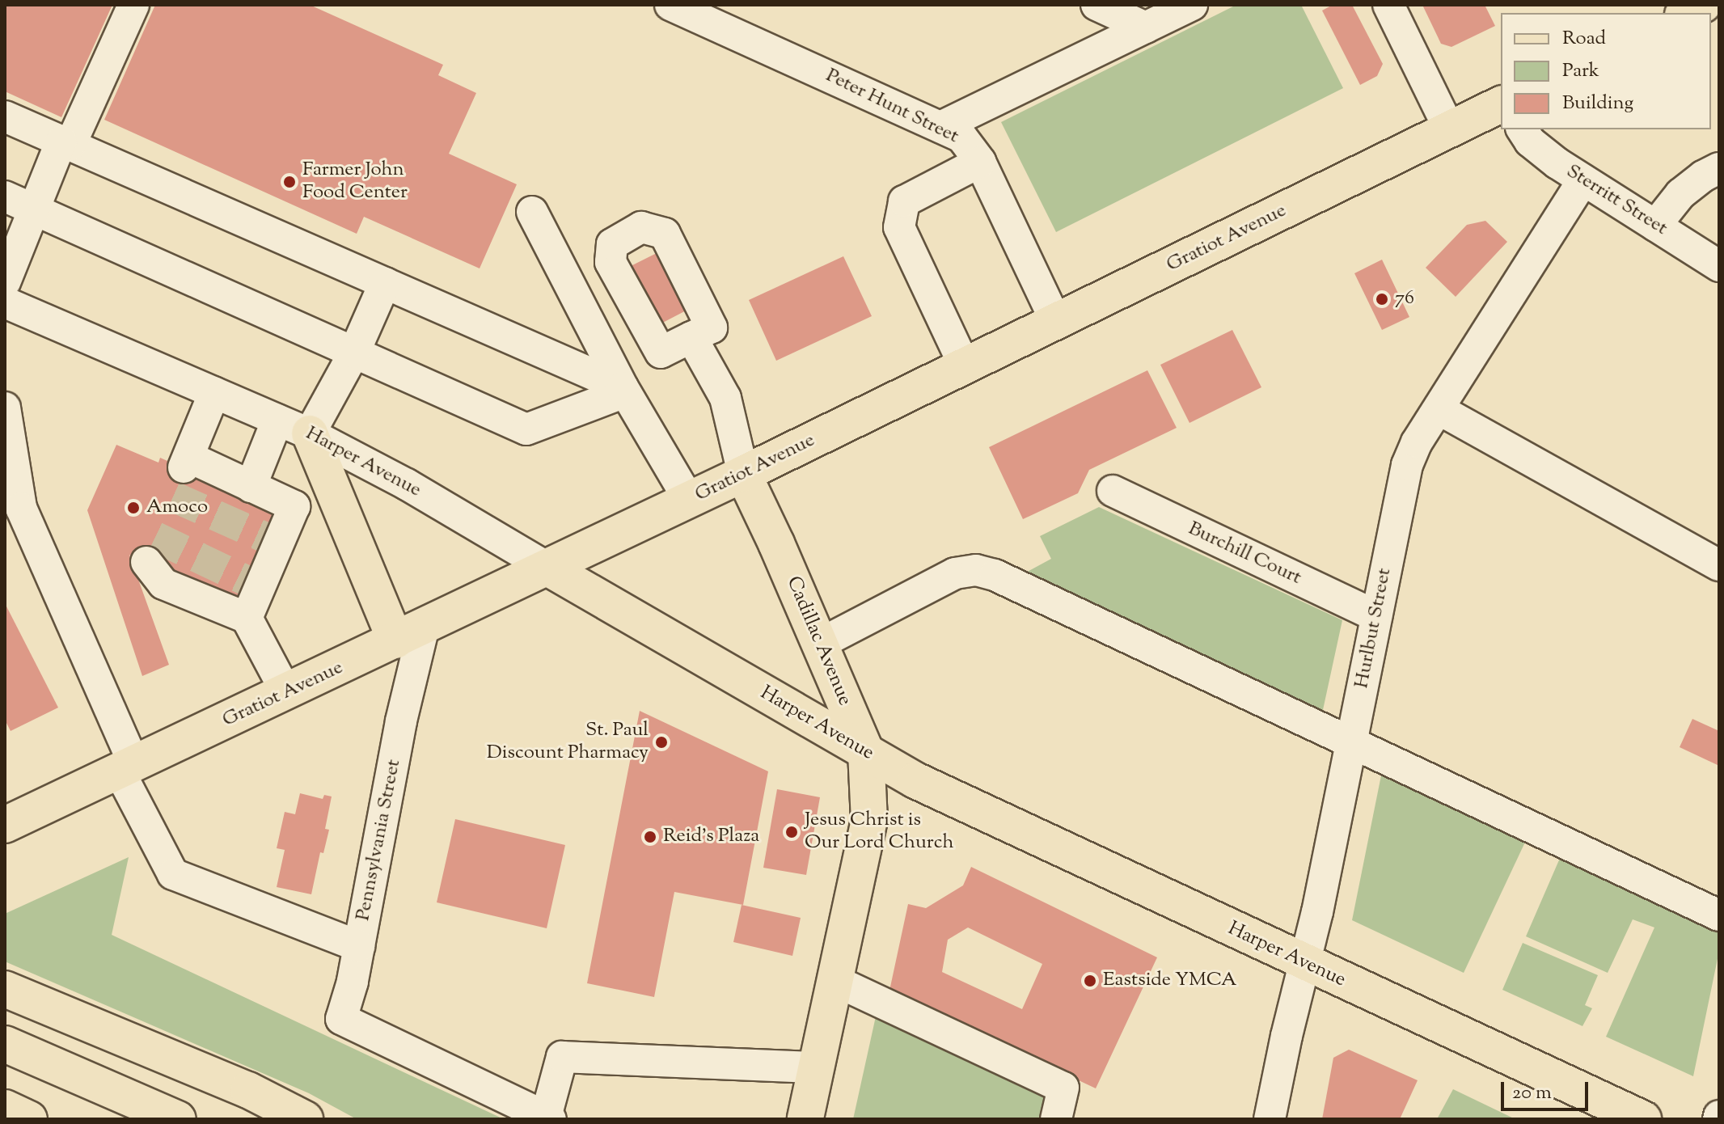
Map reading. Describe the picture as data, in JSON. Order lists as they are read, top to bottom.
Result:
{
  "streets": {
    "main road": ["Gratiot Avenue", "Harper Avenue", "Cadillac Avenue"],
    "street": [
      "Peter Hunt Street",
      "Sterritt Street",
      "Burchill Court",
      "Hurlbut Street",
      "Pennsylvania Street"
    ]
  },
  "crossings": [
    ["Peter Hunt Street", "Gratiot Avenue"],
    ["Sterritt Street", "Hurlbut Street"],
    ["Gratiot Avenue", "Harper Avenue"],
    ["Gratiot Avenue", "Cadillac Avenue"],
    ["Gratiot Avenue", "Pennsylvania Street"],
    ["Harper Avenue", "Hurlbut Street"],
    ["Harper Avenue", "Cadillac Avenue"],
    ["Burchill Court", "Hurlbut Street"]
  ],
  "places": [
    "Farmer John Food Center",
    "76",
    "Amoco",
    "St. Paul Discount Pharmacy",
    "Jesus Christ is Our Lord Church",
    "Reid's Plaza",
    "Eastside YMCA"
  ],
  "legend": ["Road", "Park", "Building"],
  "scale_bar": "20 m"
}
